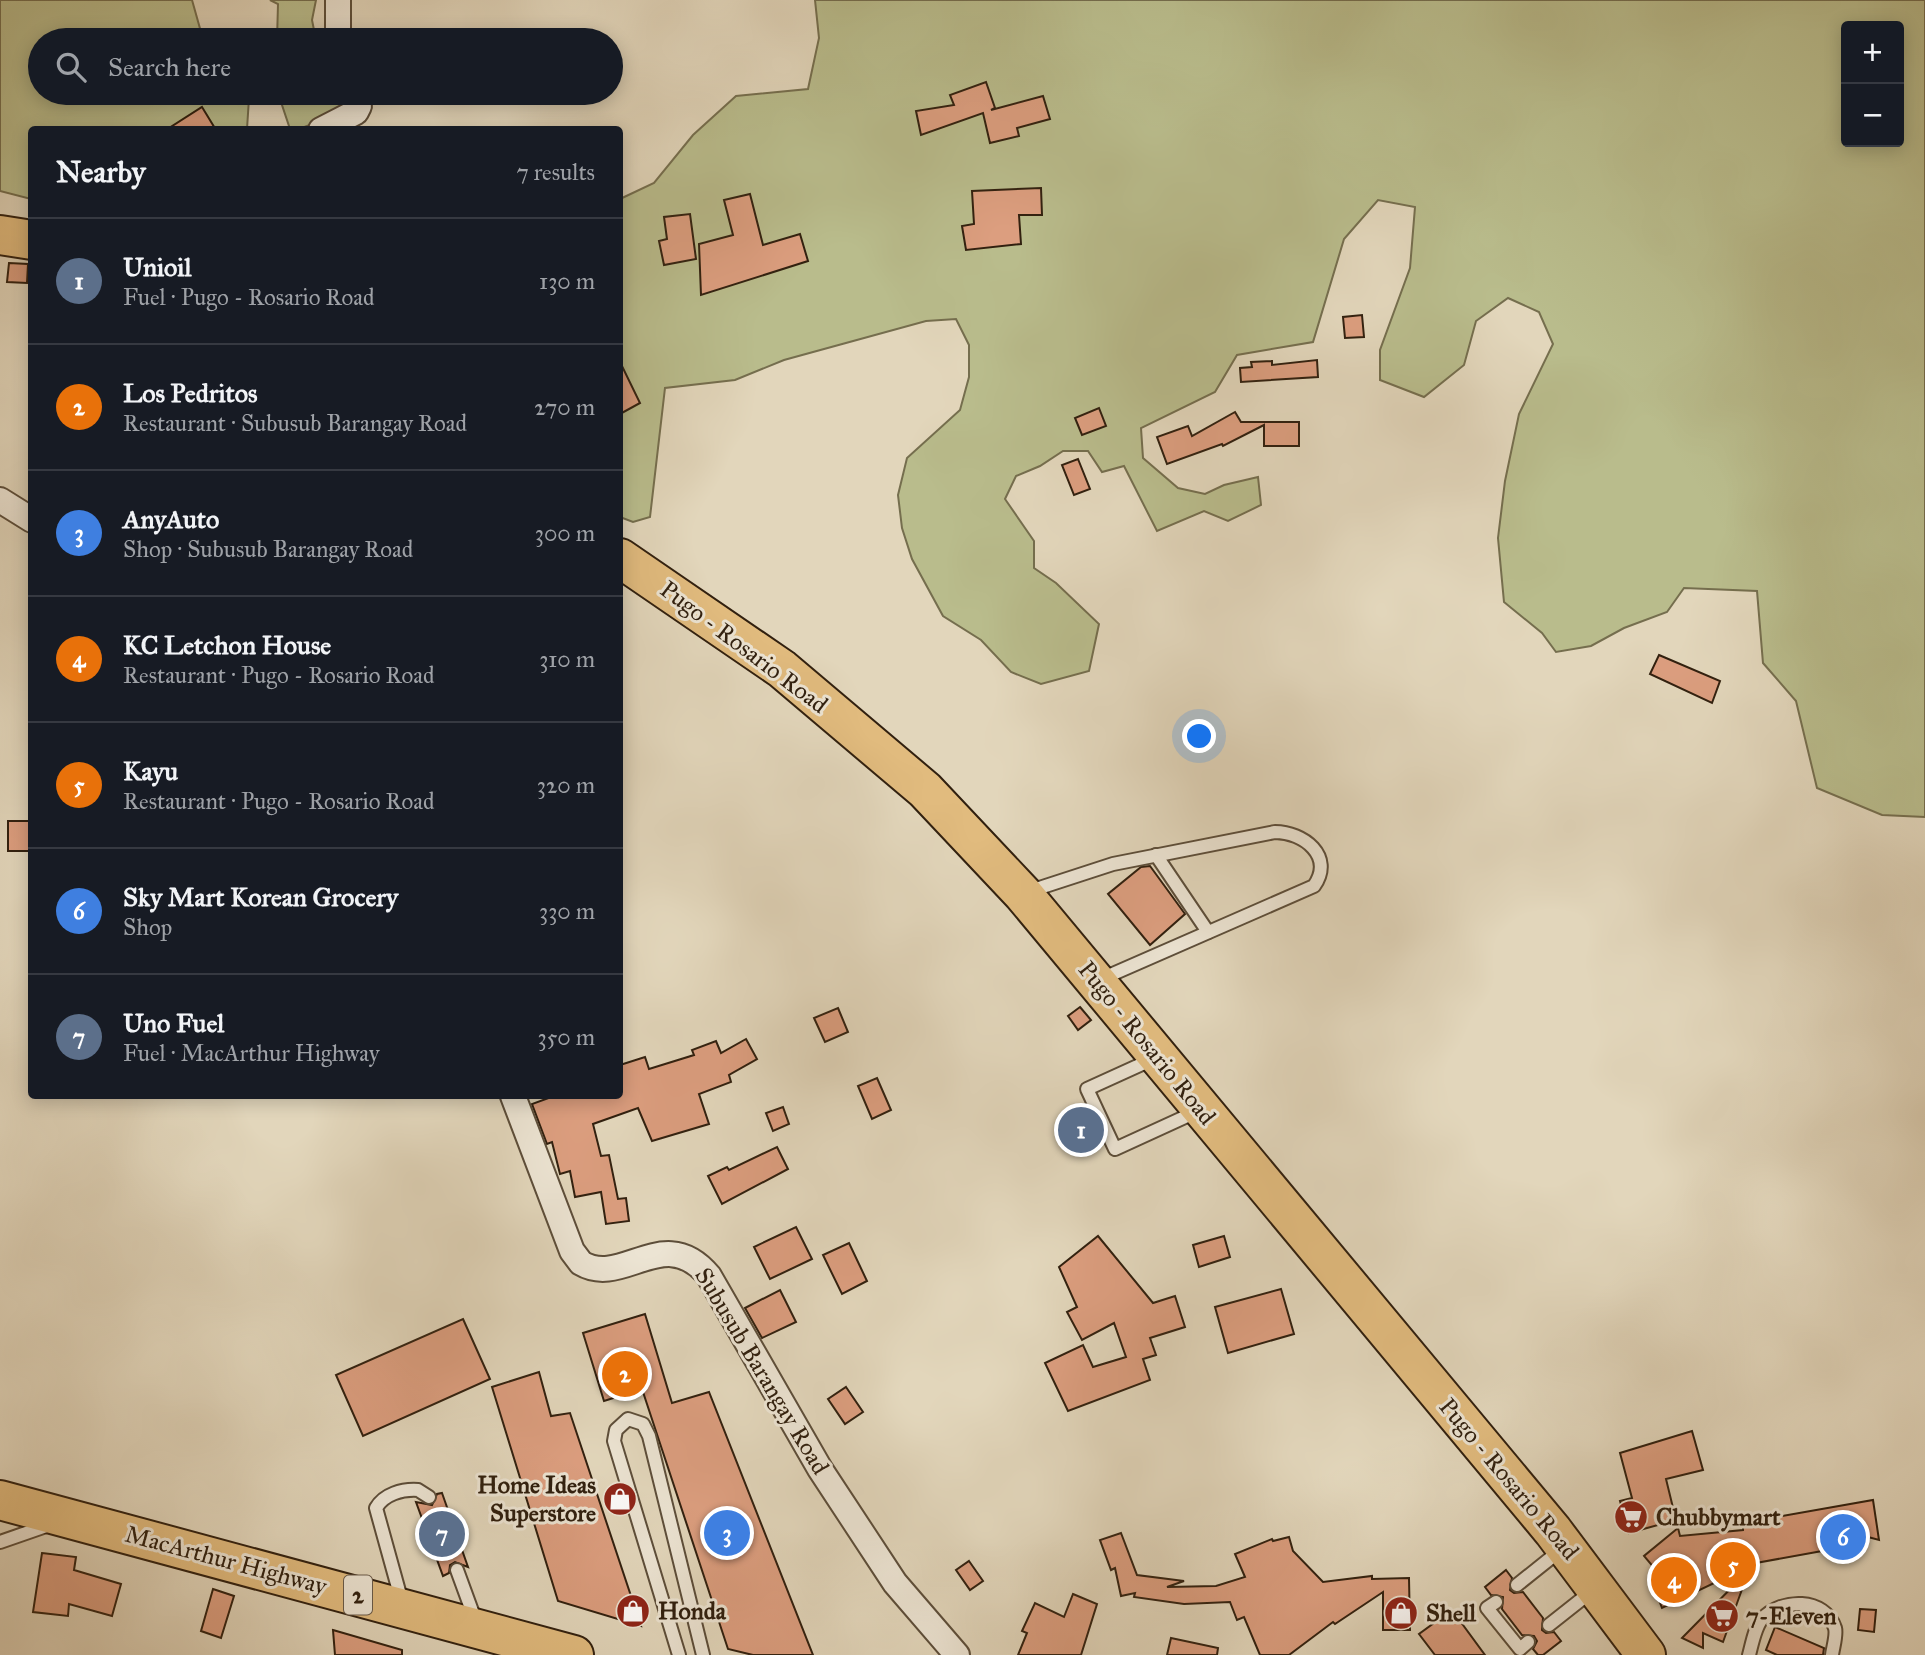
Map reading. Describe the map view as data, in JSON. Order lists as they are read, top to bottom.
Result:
{
  "streets": {
    "main road": ["Pugo - Rosario Road", "MacArthur Highway", "2"],
    "street": ["Subusub Barangay Road"]
  },
  "places": {
    "shop": ["Home Ideas Superstore", "Honda", "Shell"],
    "supermarket": ["Chubbymart", "7-Eleven"]
  },
  "page": {
    "map_buttons": ["+", "−"],
    "search": "Search here",
    "heading": ["Nearby", "7 results"],
    "list": [
      {
        "mark": "1",
        "name": "Unioil",
        "note": "Fuel · Pugo - Rosario Road",
        "value": "130 m"
      },
      {
        "mark": "2",
        "name": "Los Pedritos",
        "note": "Restaurant · Subusub Barangay Road",
        "value": "270 m"
      },
      {
        "mark": "3",
        "name": "AnyAuto",
        "note": "Shop · Subusub Barangay Road",
        "value": "300 m"
      },
      {
        "mark": "4",
        "name": "KC Letchon House",
        "note": "Restaurant · Pugo - Rosario Road",
        "value": "310 m"
      },
      {
        "mark": "5",
        "name": "Kayu",
        "note": "Restaurant · Pugo - Rosario Road",
        "value": "320 m"
      },
      {
        "mark": "6",
        "name": "Sky Mart Korean Grocery",
        "note": "Shop",
        "value": "330 m"
      },
      {
        "mark": "7",
        "name": "Uno Fuel",
        "note": "Fuel · MacArthur Highway",
        "value": "350 m"
      }
    ],
    "pins": [
      "1",
      "2",
      "3",
      "7",
      "6",
      "5",
      "4"
    ]
  }
}
